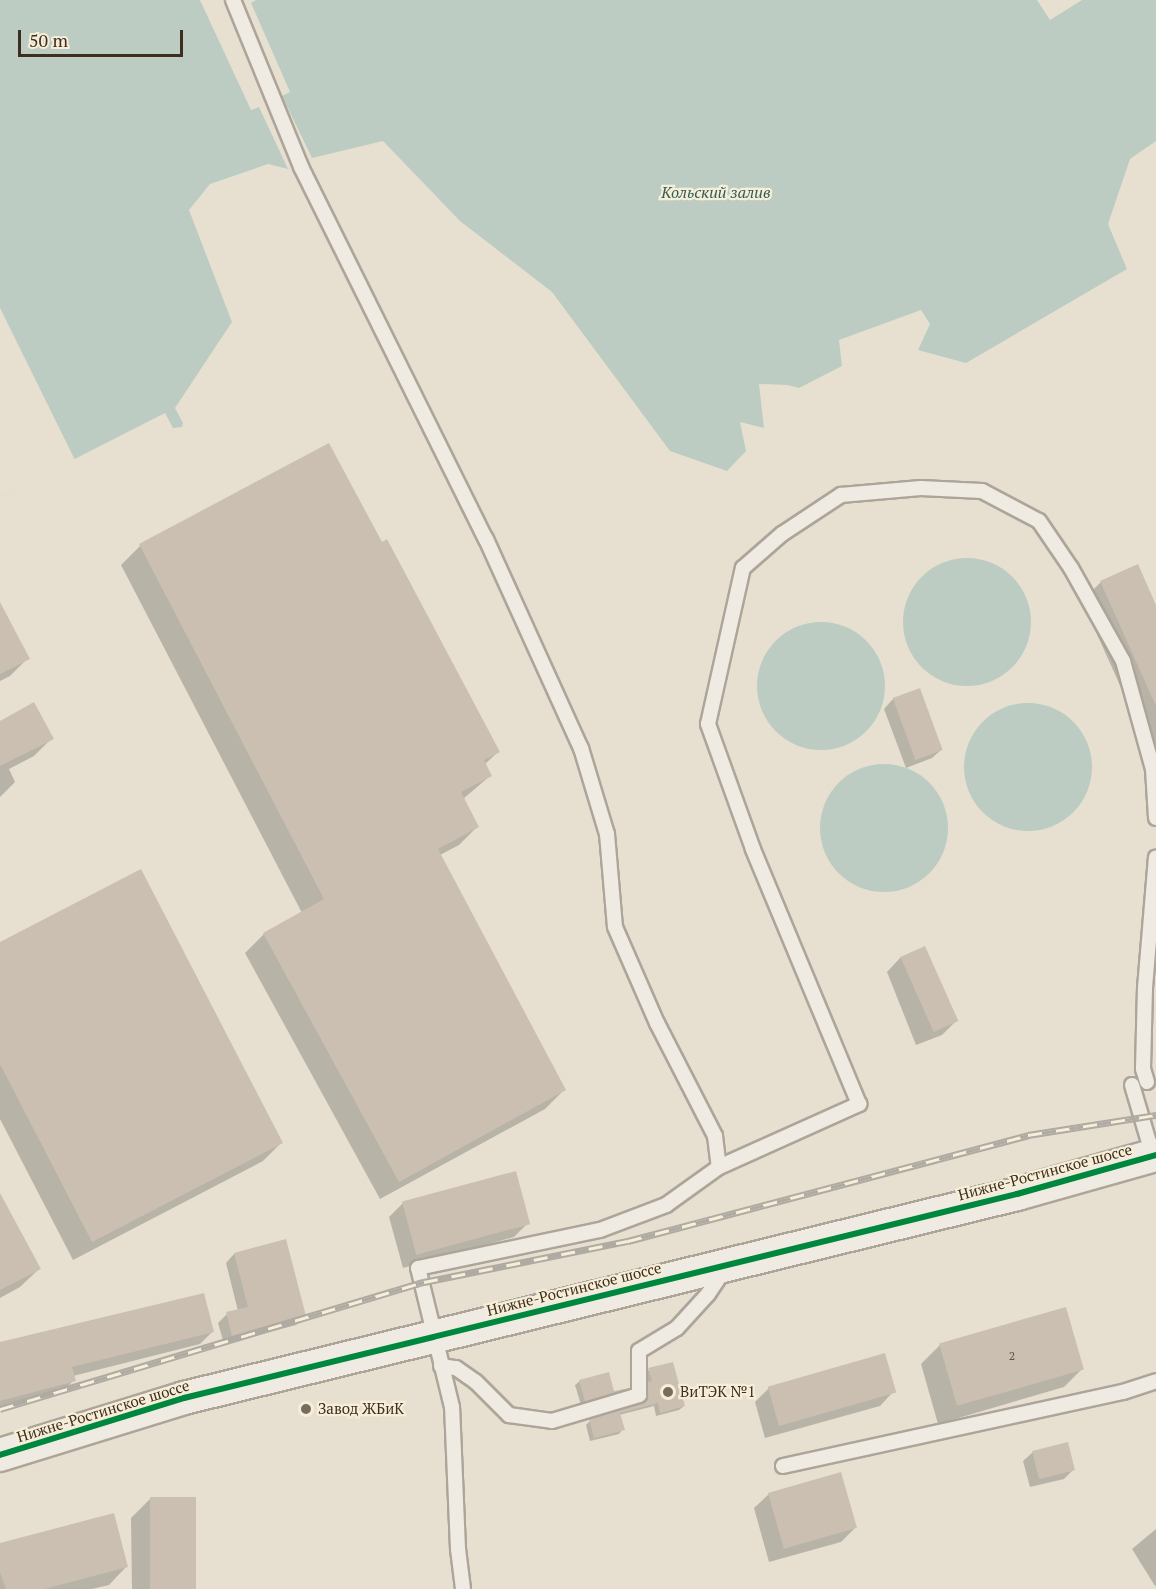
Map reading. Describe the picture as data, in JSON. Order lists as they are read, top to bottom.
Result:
{
  "streets": {
    "street": ["Нижне-Ростинское шоссе"]
  },
  "water": ["Кольский залив"],
  "places": ["ВиТЭК №1", "Завод ЖБиК"],
  "house_numbers": ["2"],
  "scale_bar": "50 m"
}
